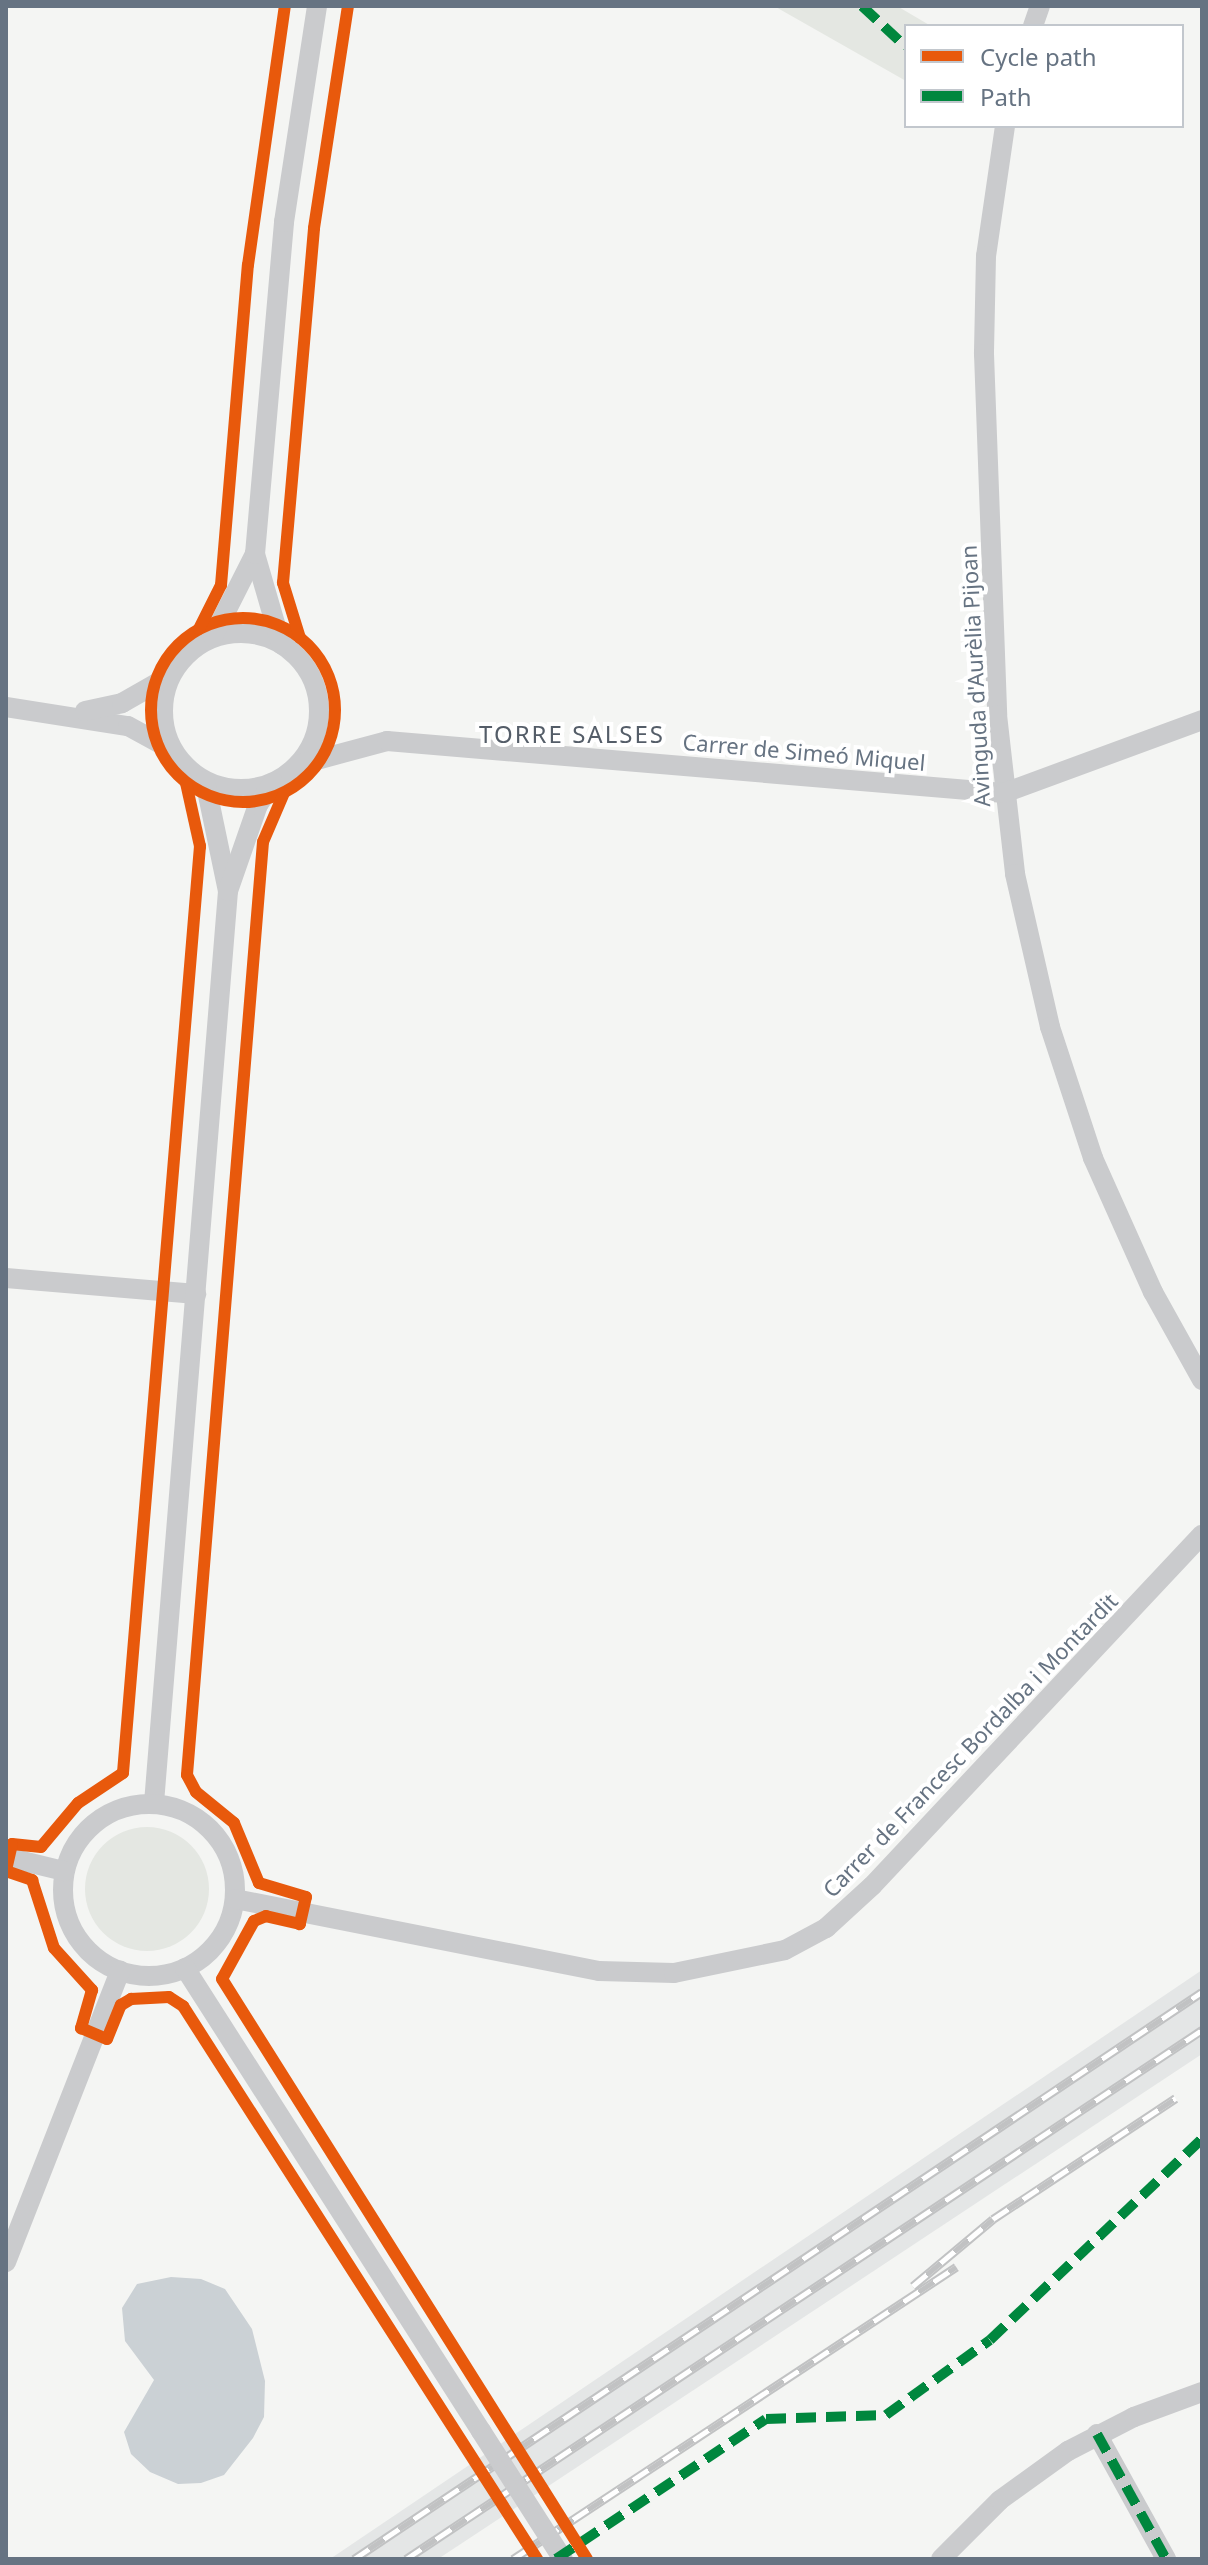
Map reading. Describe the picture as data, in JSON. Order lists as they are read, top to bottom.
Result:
{
  "streets": {
    "street": ["Avinguda d'Aurèlia Pijoan", "Carrer de Simeó Miquel", "Carrer de Francesc Bordalba i Montardit"]
  },
  "crossings": [
    ["Avinguda d'Aurèlia Pijoan", "Carrer de Simeó Miquel"]
  ],
  "districts": ["TORRE SALSES"],
  "legend": ["Cycle path", "Path"]
}
